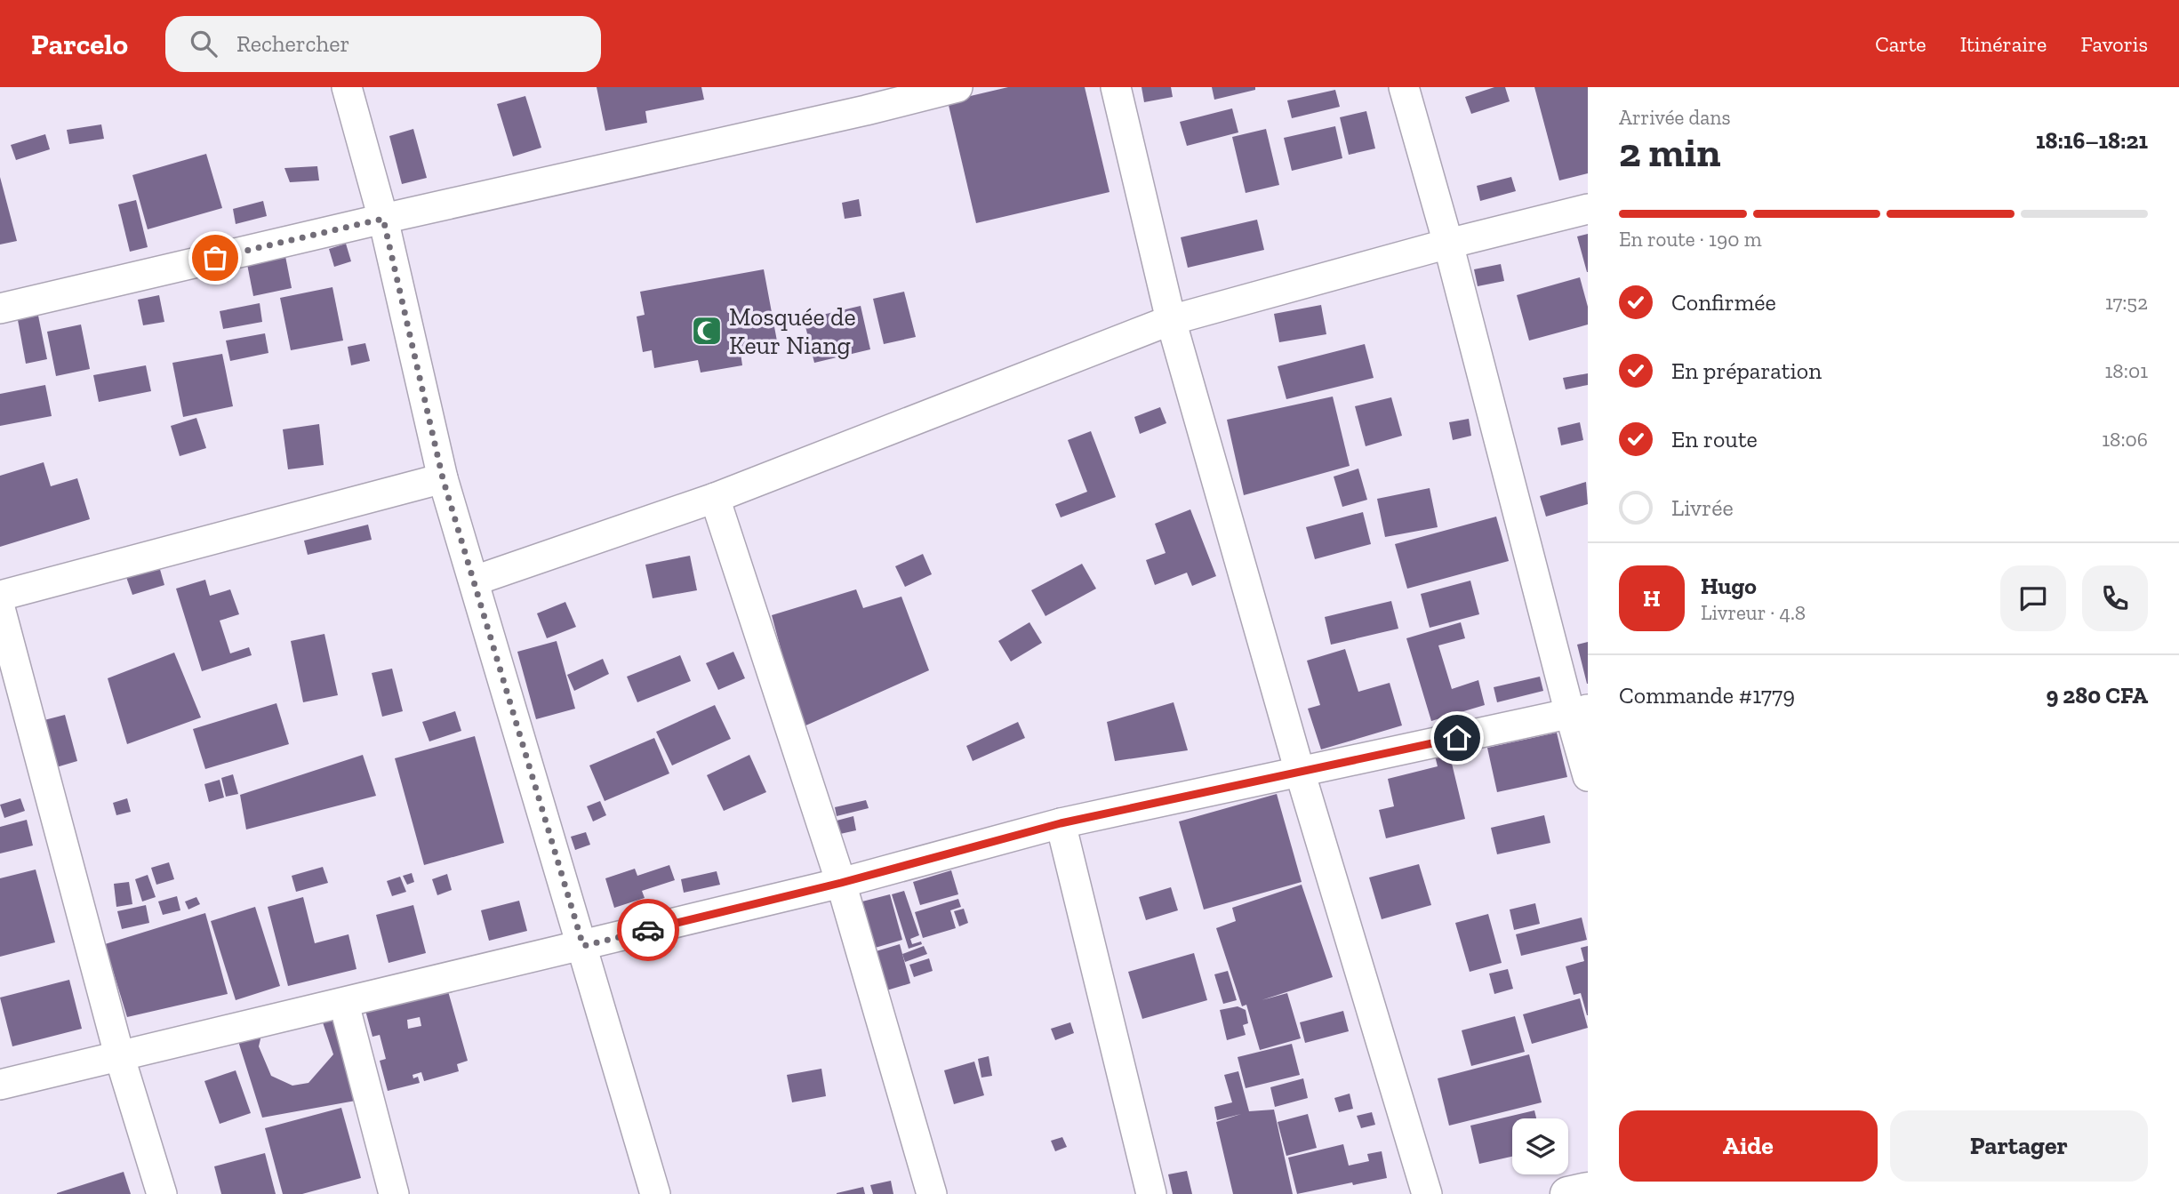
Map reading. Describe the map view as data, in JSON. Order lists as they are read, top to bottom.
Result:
{
  "places": {
    "mosque": ["Mosquée de Keur Niang"]
  },
  "page": {
    "header": "Parcelo",
    "search": "Rechercher",
    "nav": ["Carte", "Itinéraire", "Favoris"],
    "heading": ["2 min", "Arrivée dans", "18:16–18:21"],
    "panel": [
      "Hugo",
      "Livreur · 4.8",
      "Commande #1779",
      "9 280 CFA"
    ],
    "bar": "En route · 190 m",
    "list": [
      ["Confirmée", "17:52"],
      ["En préparation", "18:01"],
      ["En route", "18:06"],
      "Livrée"
    ],
    "round": "H",
    "buttons": ["Aide", "Partager"]
  }
}
